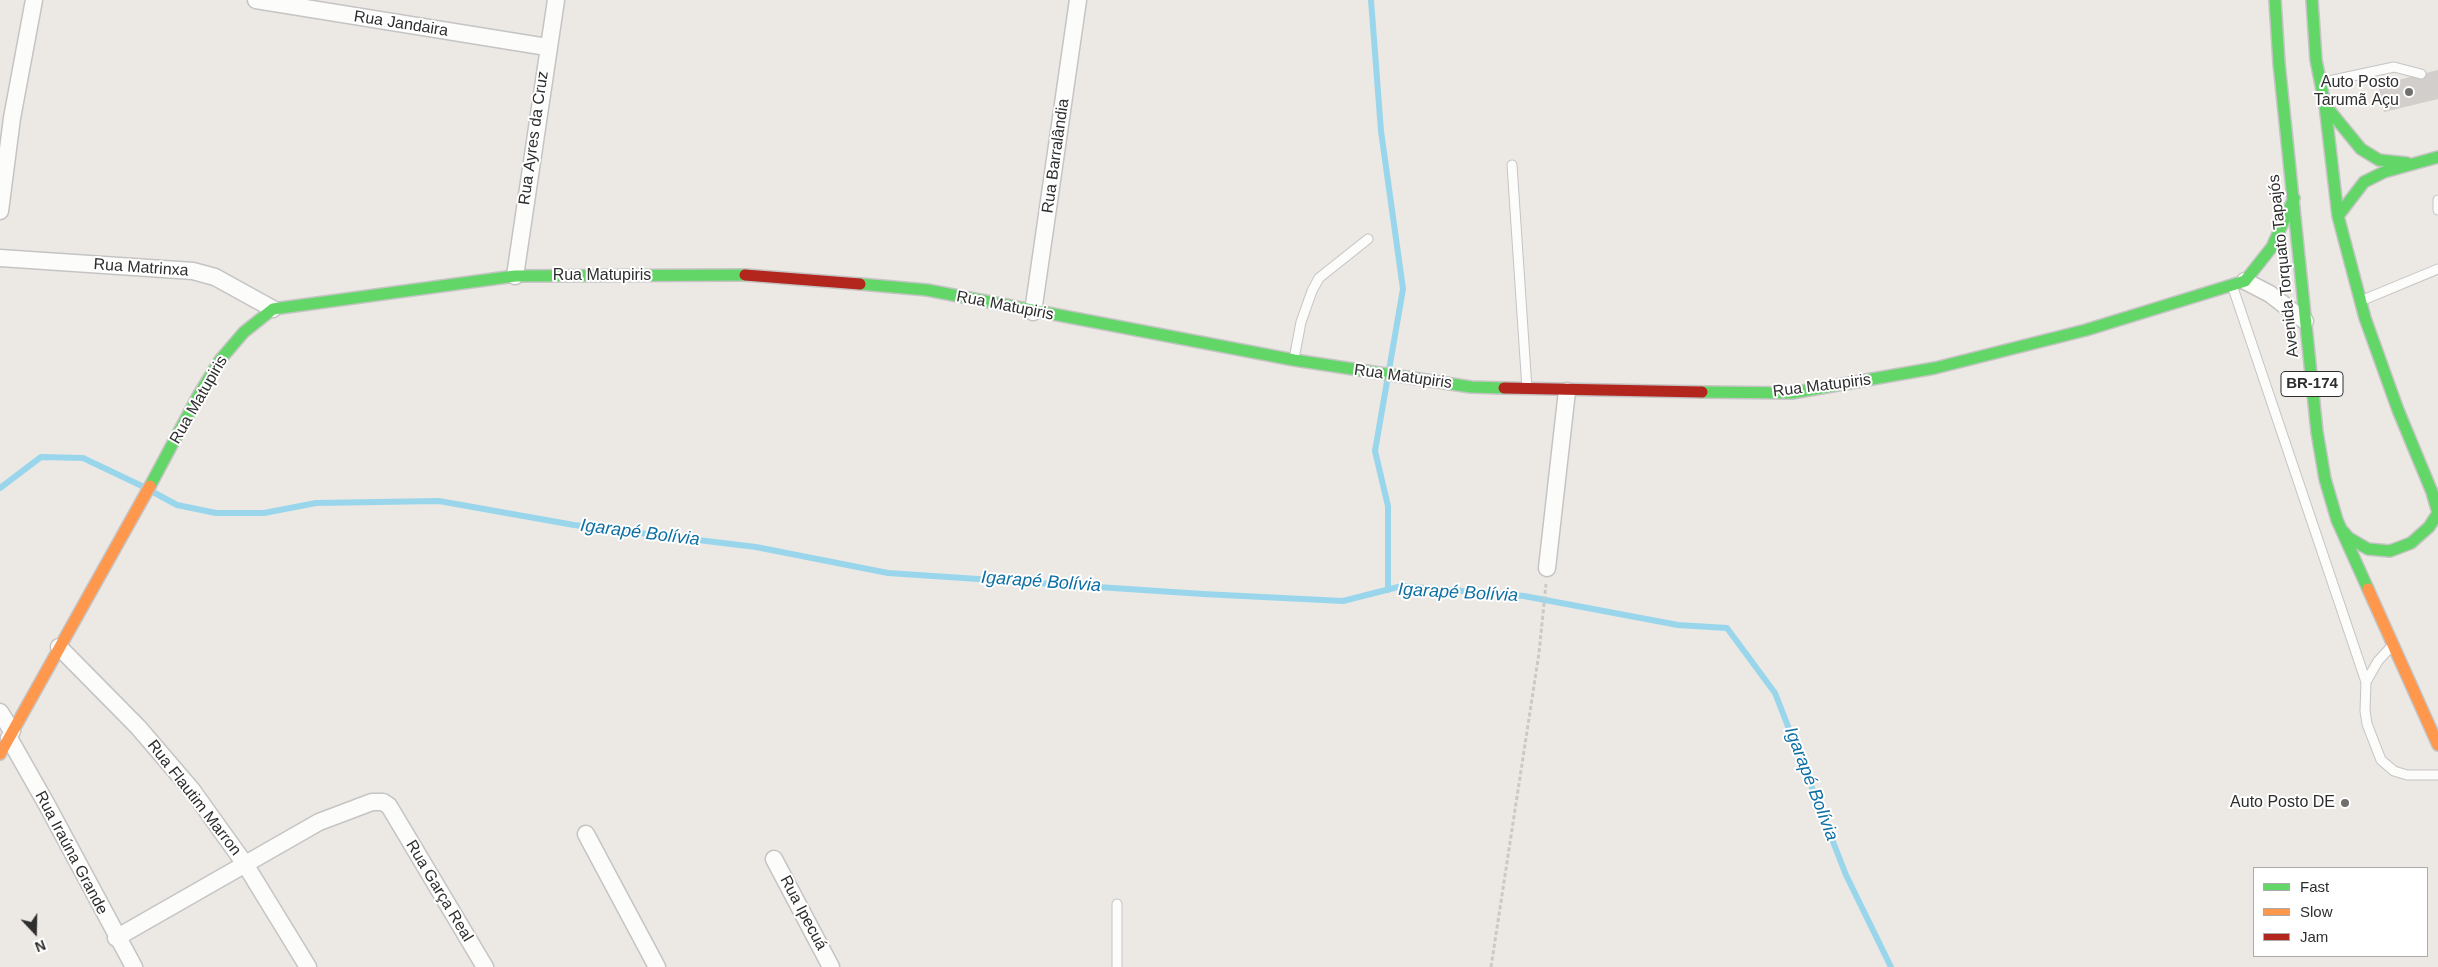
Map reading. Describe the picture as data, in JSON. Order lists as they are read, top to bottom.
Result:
{
  "streets": {
    "main road": ["Avenida Torquato Tapajós", "Rua Matupiris", "BR-174"],
    "street": [
      "Rua Jandaira",
      "Rua Ayres da Cruz",
      "Rua Barralândia",
      "Rua Matrinxa",
      "Rua Flautim Marron",
      "Rua Iraúna Grande",
      "Rua Garça Real",
      "Rua Ipecuá"
    ]
  },
  "crossings": [
    ["Rua Jandaira", "Rua Ayres da Cruz"],
    ["Rua Ayres da Cruz", "Rua Matupiris"],
    ["Rua Barralândia", "Rua Matupiris"],
    ["Rua Matrinxa", "Rua Matupiris"],
    ["Rua Matupiris", "Rua Flautim Marron"],
    ["Rua Matupiris", "Rua Iraúna Grande"],
    ["Rua Flautim Marron", "Rua Garça Real"]
  ],
  "water": ["Igarapé Bolívia"],
  "places": ["Auto Posto Tarumã Açu", "Auto Posto DE"],
  "legend": ["Fast", "Slow", "Jam"],
  "north": "bottom"
}
